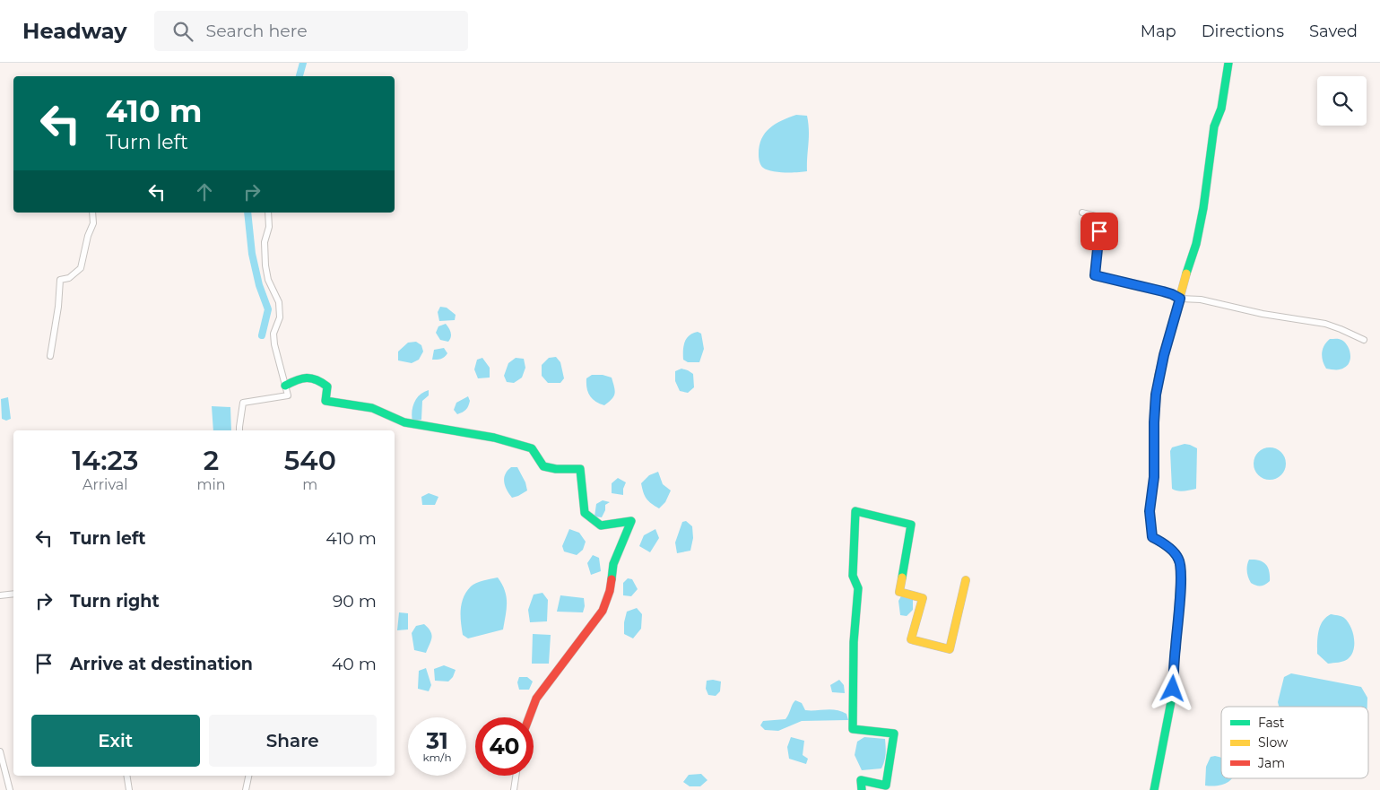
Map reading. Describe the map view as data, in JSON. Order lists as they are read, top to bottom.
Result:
{
  "legend": ["Fast", "Slow", "Jam"],
  "page": {
    "header": "Headway",
    "search": "Search here",
    "nav": ["Map", "Directions", "Saved"],
    "turn": ["410 m", "Turn left"],
    "eta": [
      "14:23",
      "Arrival",
      "2",
      "min",
      "540",
      "m"
    ],
    "list": [
      {
        "name": "Turn left",
        "value": "410 m"
      },
      {
        "name": "Turn right",
        "value": "90 m"
      },
      {
        "name": "Arrive at destination",
        "value": "40 m"
      }
    ],
    "buttons": ["Exit", "Share"],
    "speed": "31 km/h",
    "limit": "40"
  }
}
